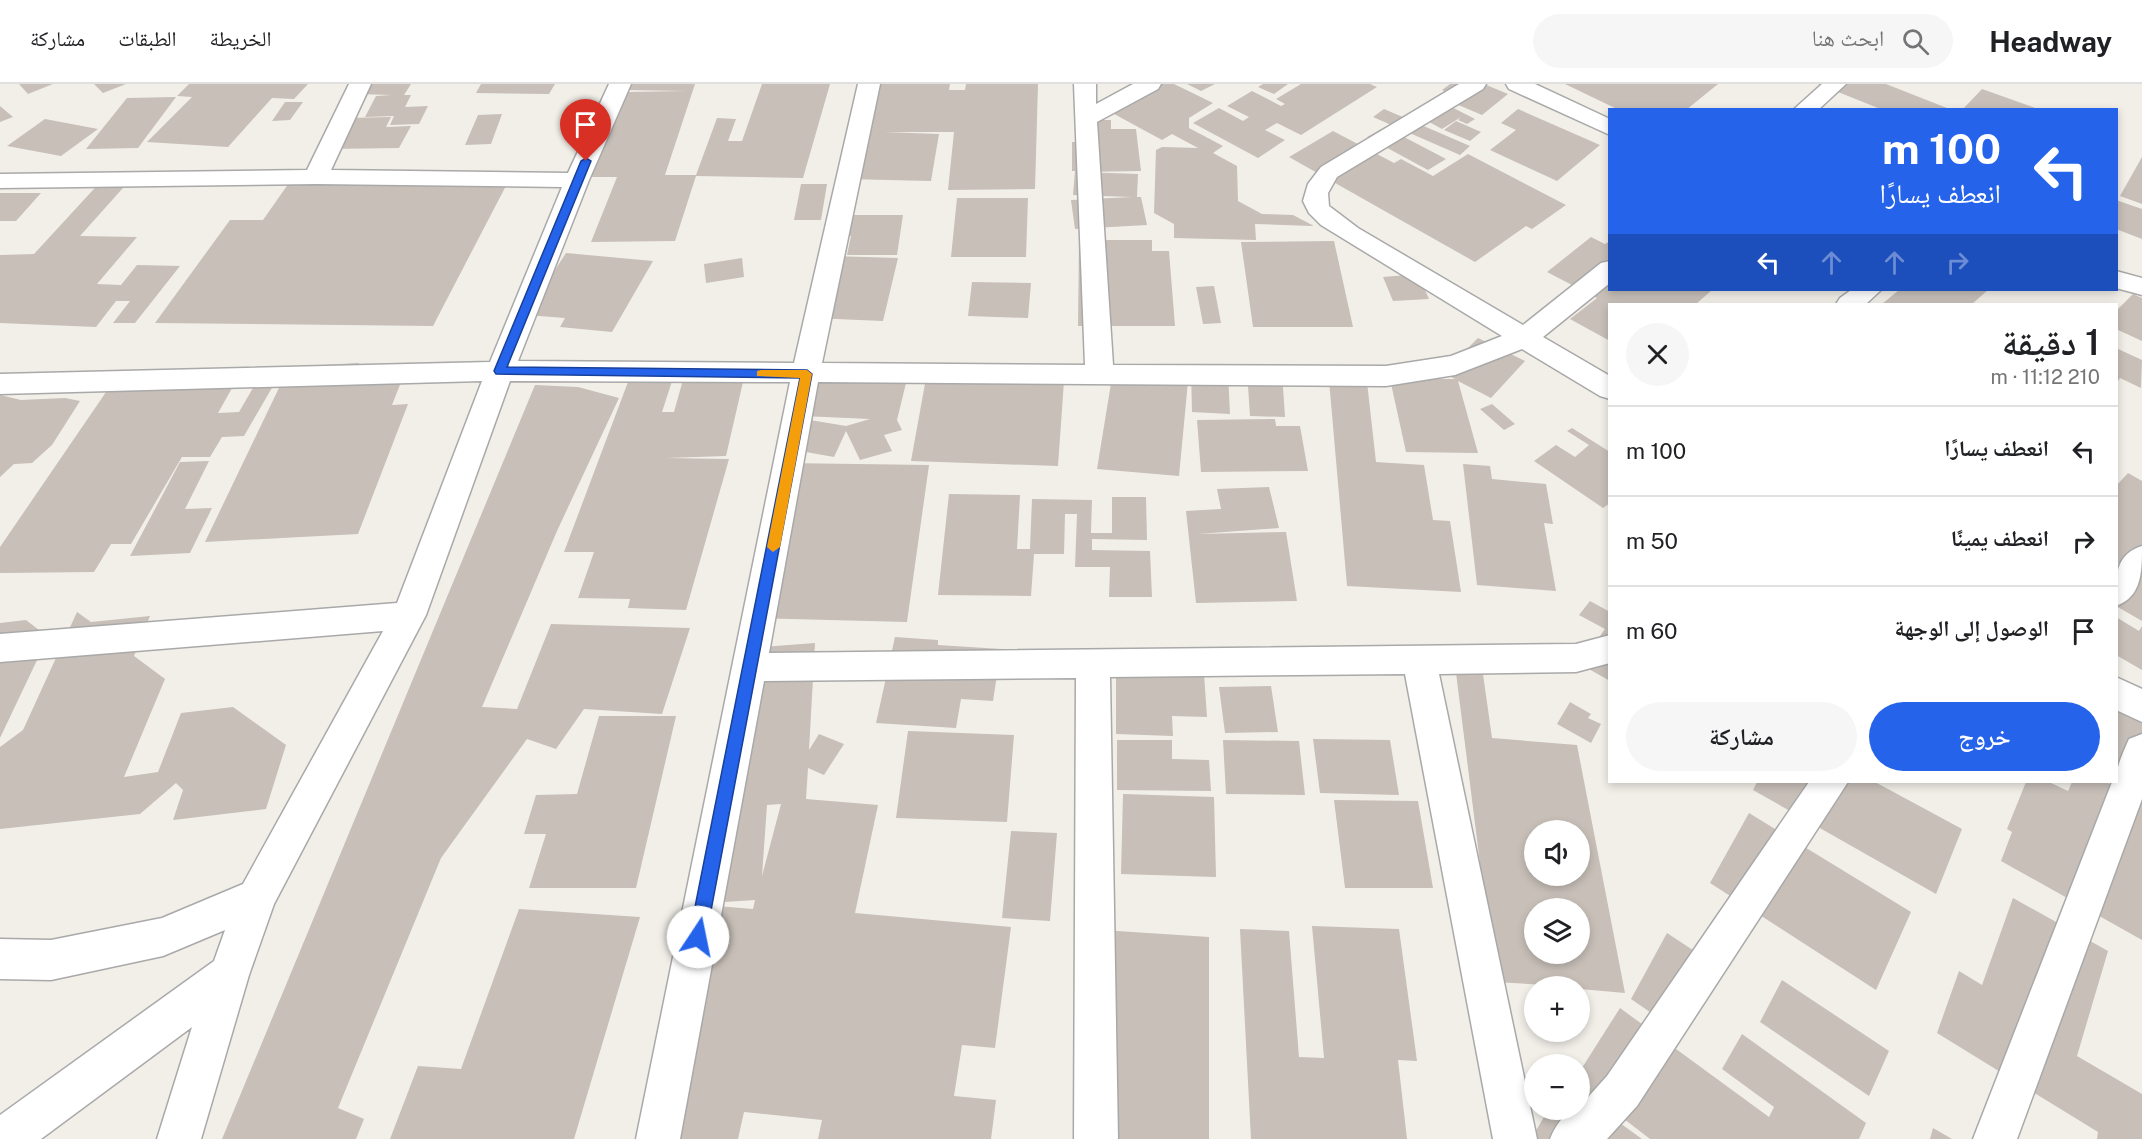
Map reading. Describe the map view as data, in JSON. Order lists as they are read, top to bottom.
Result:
{
  "page": {
    "header": "Headway",
    "search": "ابحث هنا",
    "nav": ["الخريطة", "الطبقات", "مشاركة"],
    "turn": ["100 m", "انعطف يسارًا"],
    "heading": ["1 دقيقة", "210 m · 11:12"],
    "list": [
      {
        "name": "انعطف يسارًا",
        "value": "100 m"
      },
      {
        "name": "انعطف يمينًا",
        "value": "50 m"
      },
      {
        "name": "الوصول إلى الوجهة",
        "value": "60 m"
      }
    ],
    "buttons": ["خروج", "مشاركة"],
    "map_buttons": ["+", "−"]
  }
}
